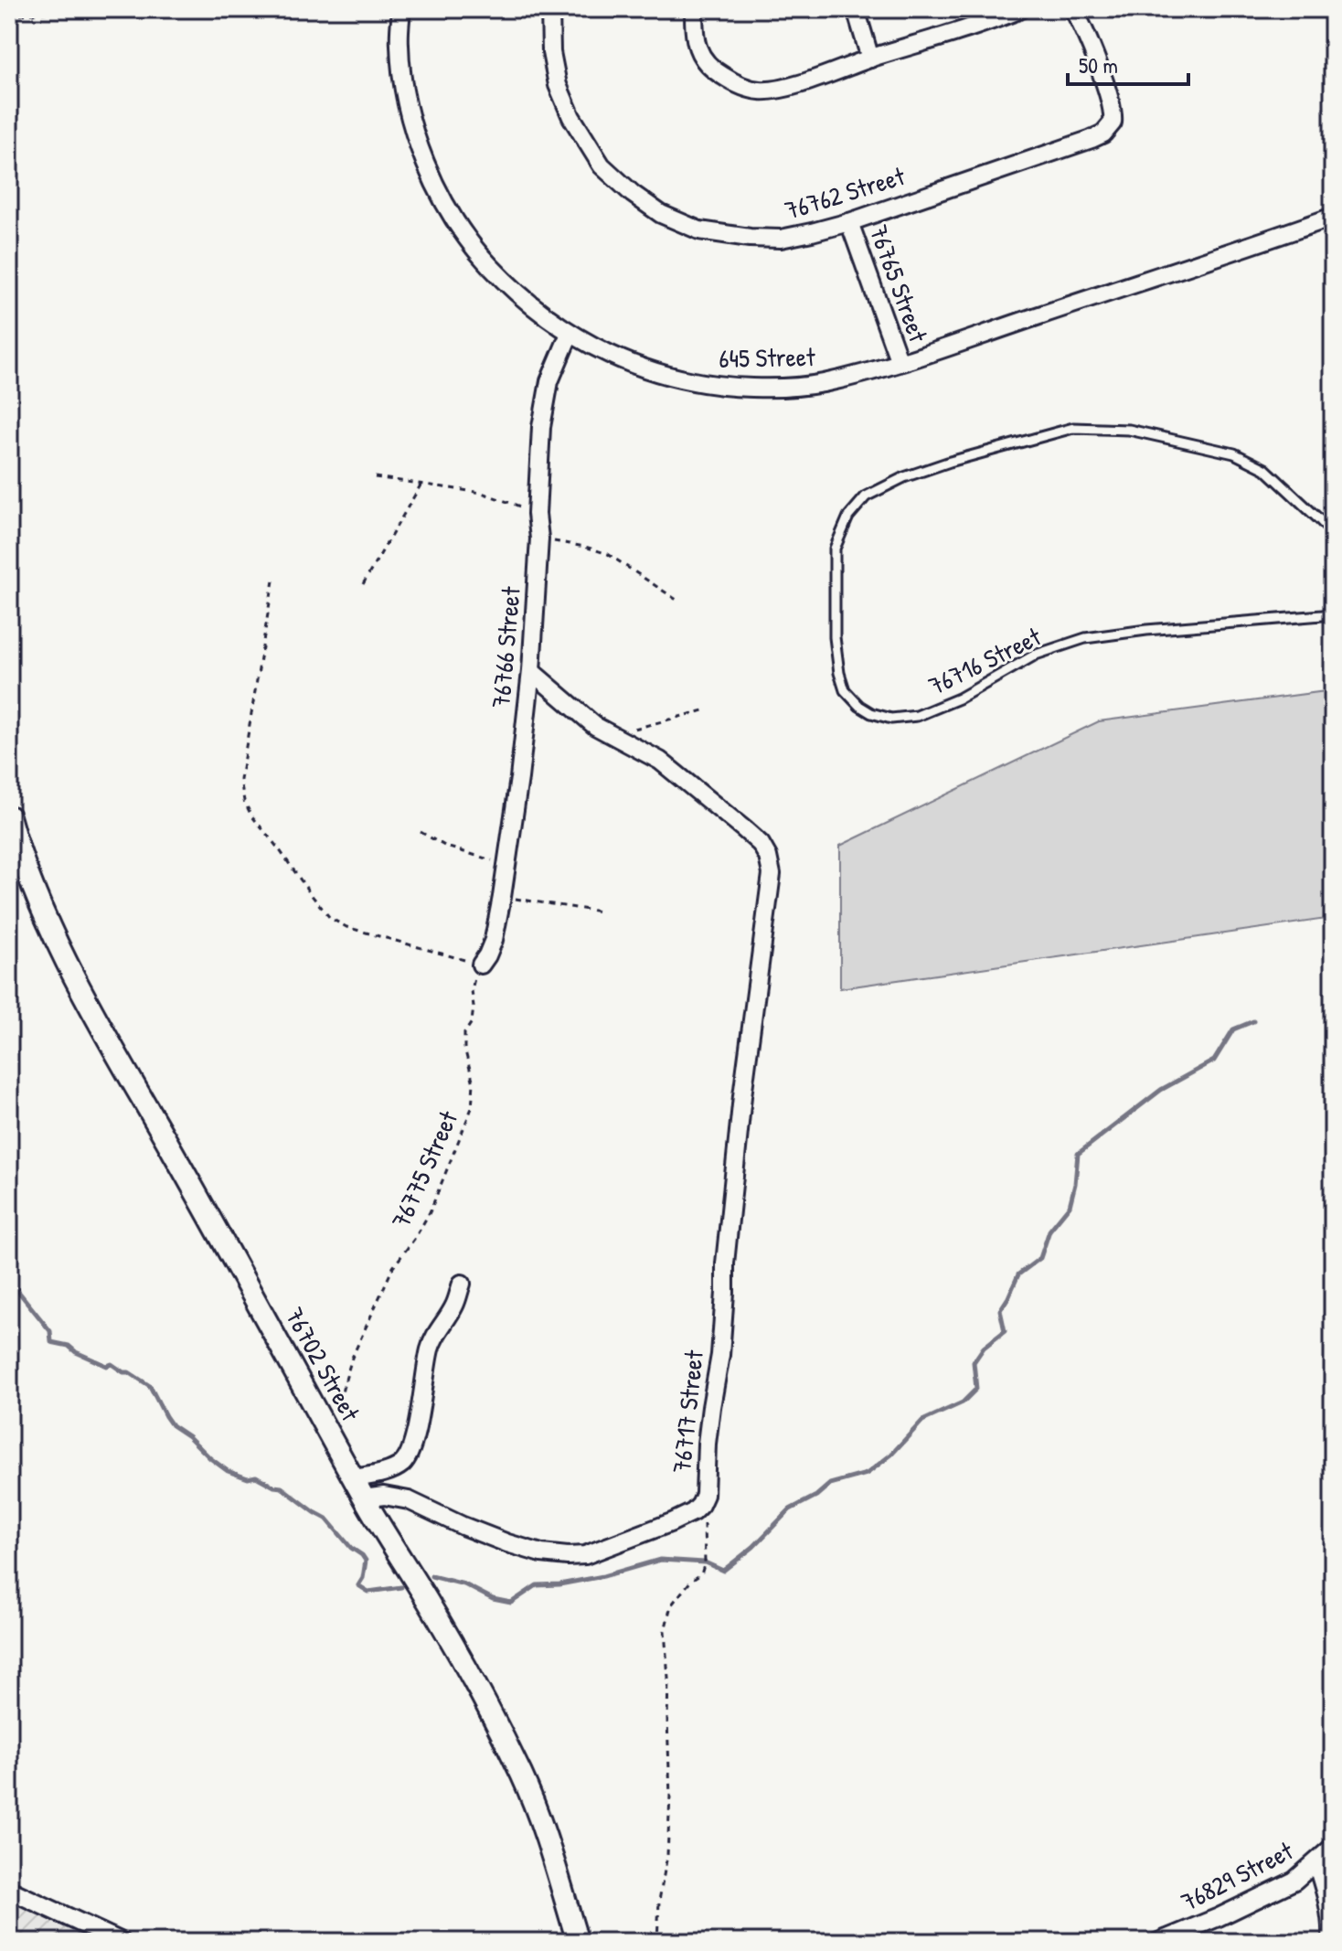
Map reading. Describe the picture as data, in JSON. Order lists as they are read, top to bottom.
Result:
{
  "streets": {
    "street": [
      "76762 Street",
      "76765 Street",
      "645 Street",
      "76766 Street",
      "76702 Street",
      "76717 Street",
      "76829 Street"
    ],
    "lane": ["76716 Street"],
    "path": ["76775 Street"]
  },
  "crossings": [
    ["76762 Street", "76765 Street"],
    ["76765 Street", "645 Street"],
    ["645 Street", "76766 Street"],
    ["76766 Street", "76775 Street"],
    ["76775 Street", "76702 Street"]
  ],
  "scale_bar": "50 m"
}
